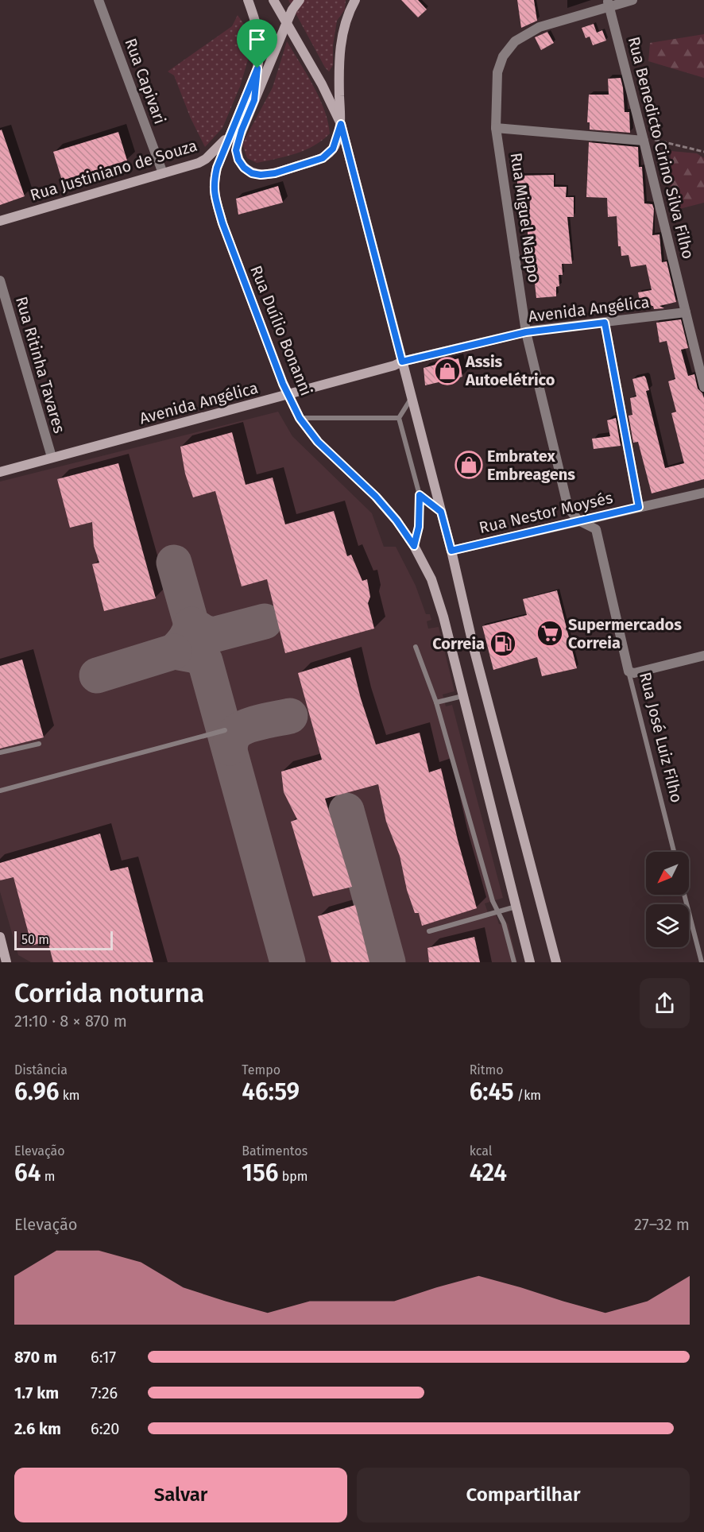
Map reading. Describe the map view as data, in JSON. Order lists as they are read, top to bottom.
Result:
{
  "streets": {
    "main road": ["Rua Justiniano de Souza", "Avenida Angélica", "Rua Duílio Bonanni"],
    "street": [
      "Rua Capivari",
      "Rua Benedicto Cirino Silva Filho",
      "Rua Miguel Nappo",
      "Rua Ritinha Tavares",
      "Rua Nestor Moysés",
      "Rua José Luiz Filho"
    ]
  },
  "crossings": [
    ["Rua Capivari", "Rua Justiniano de Souza"],
    ["Rua Benedicto Cirino Silva Filho", "Rua Miguel Nappo"],
    ["Rua Benedicto Cirino Silva Filho", "Avenida Angélica"],
    ["Rua Justiniano de Souza", "Rua Duílio Bonanni"],
    ["Rua Miguel Nappo", "Avenida Angélica"],
    ["Rua Miguel Nappo", "Rua Nestor Moysés"],
    ["Rua Miguel Nappo", "Rua José Luiz Filho"],
    ["Avenida Angélica", "Rua Duílio Bonanni"],
    ["Avenida Angélica", "Rua Ritinha Tavares"],
    ["Rua Nestor Moysés", "Rua José Luiz Filho"]
  ],
  "places": {
    "shop": ["Assis Autoelétrico", "Embratex Embreagens"],
    "supermarket": ["Supermercados Correia"],
    "fuel station": ["Correia"]
  },
  "scale_bar": "50 m",
  "north": "bottom left",
  "page": {
    "scale": "50 m",
    "heading": ["Corrida noturna", "21:10 · 8 × 870 m"],
    "stats": [
      ["Distância", "6.96 km"],
      ["Tempo", "46:59"],
      ["Ritmo", "6:45 /km"],
      ["Elevação", "64 m"],
      ["Batimentos", "156 bpm"],
      ["kcal", "424"]
    ],
    "chart": ["Elevação", "27–32 m"],
    "list": [
      {
        "name": "870 m",
        "note": "6:17"
      },
      {
        "name": "1.7 km",
        "note": "7:26"
      },
      {
        "name": "2.6 km",
        "note": "6:20"
      }
    ],
    "buttons": ["Salvar", "Compartilhar"]
  }
}
